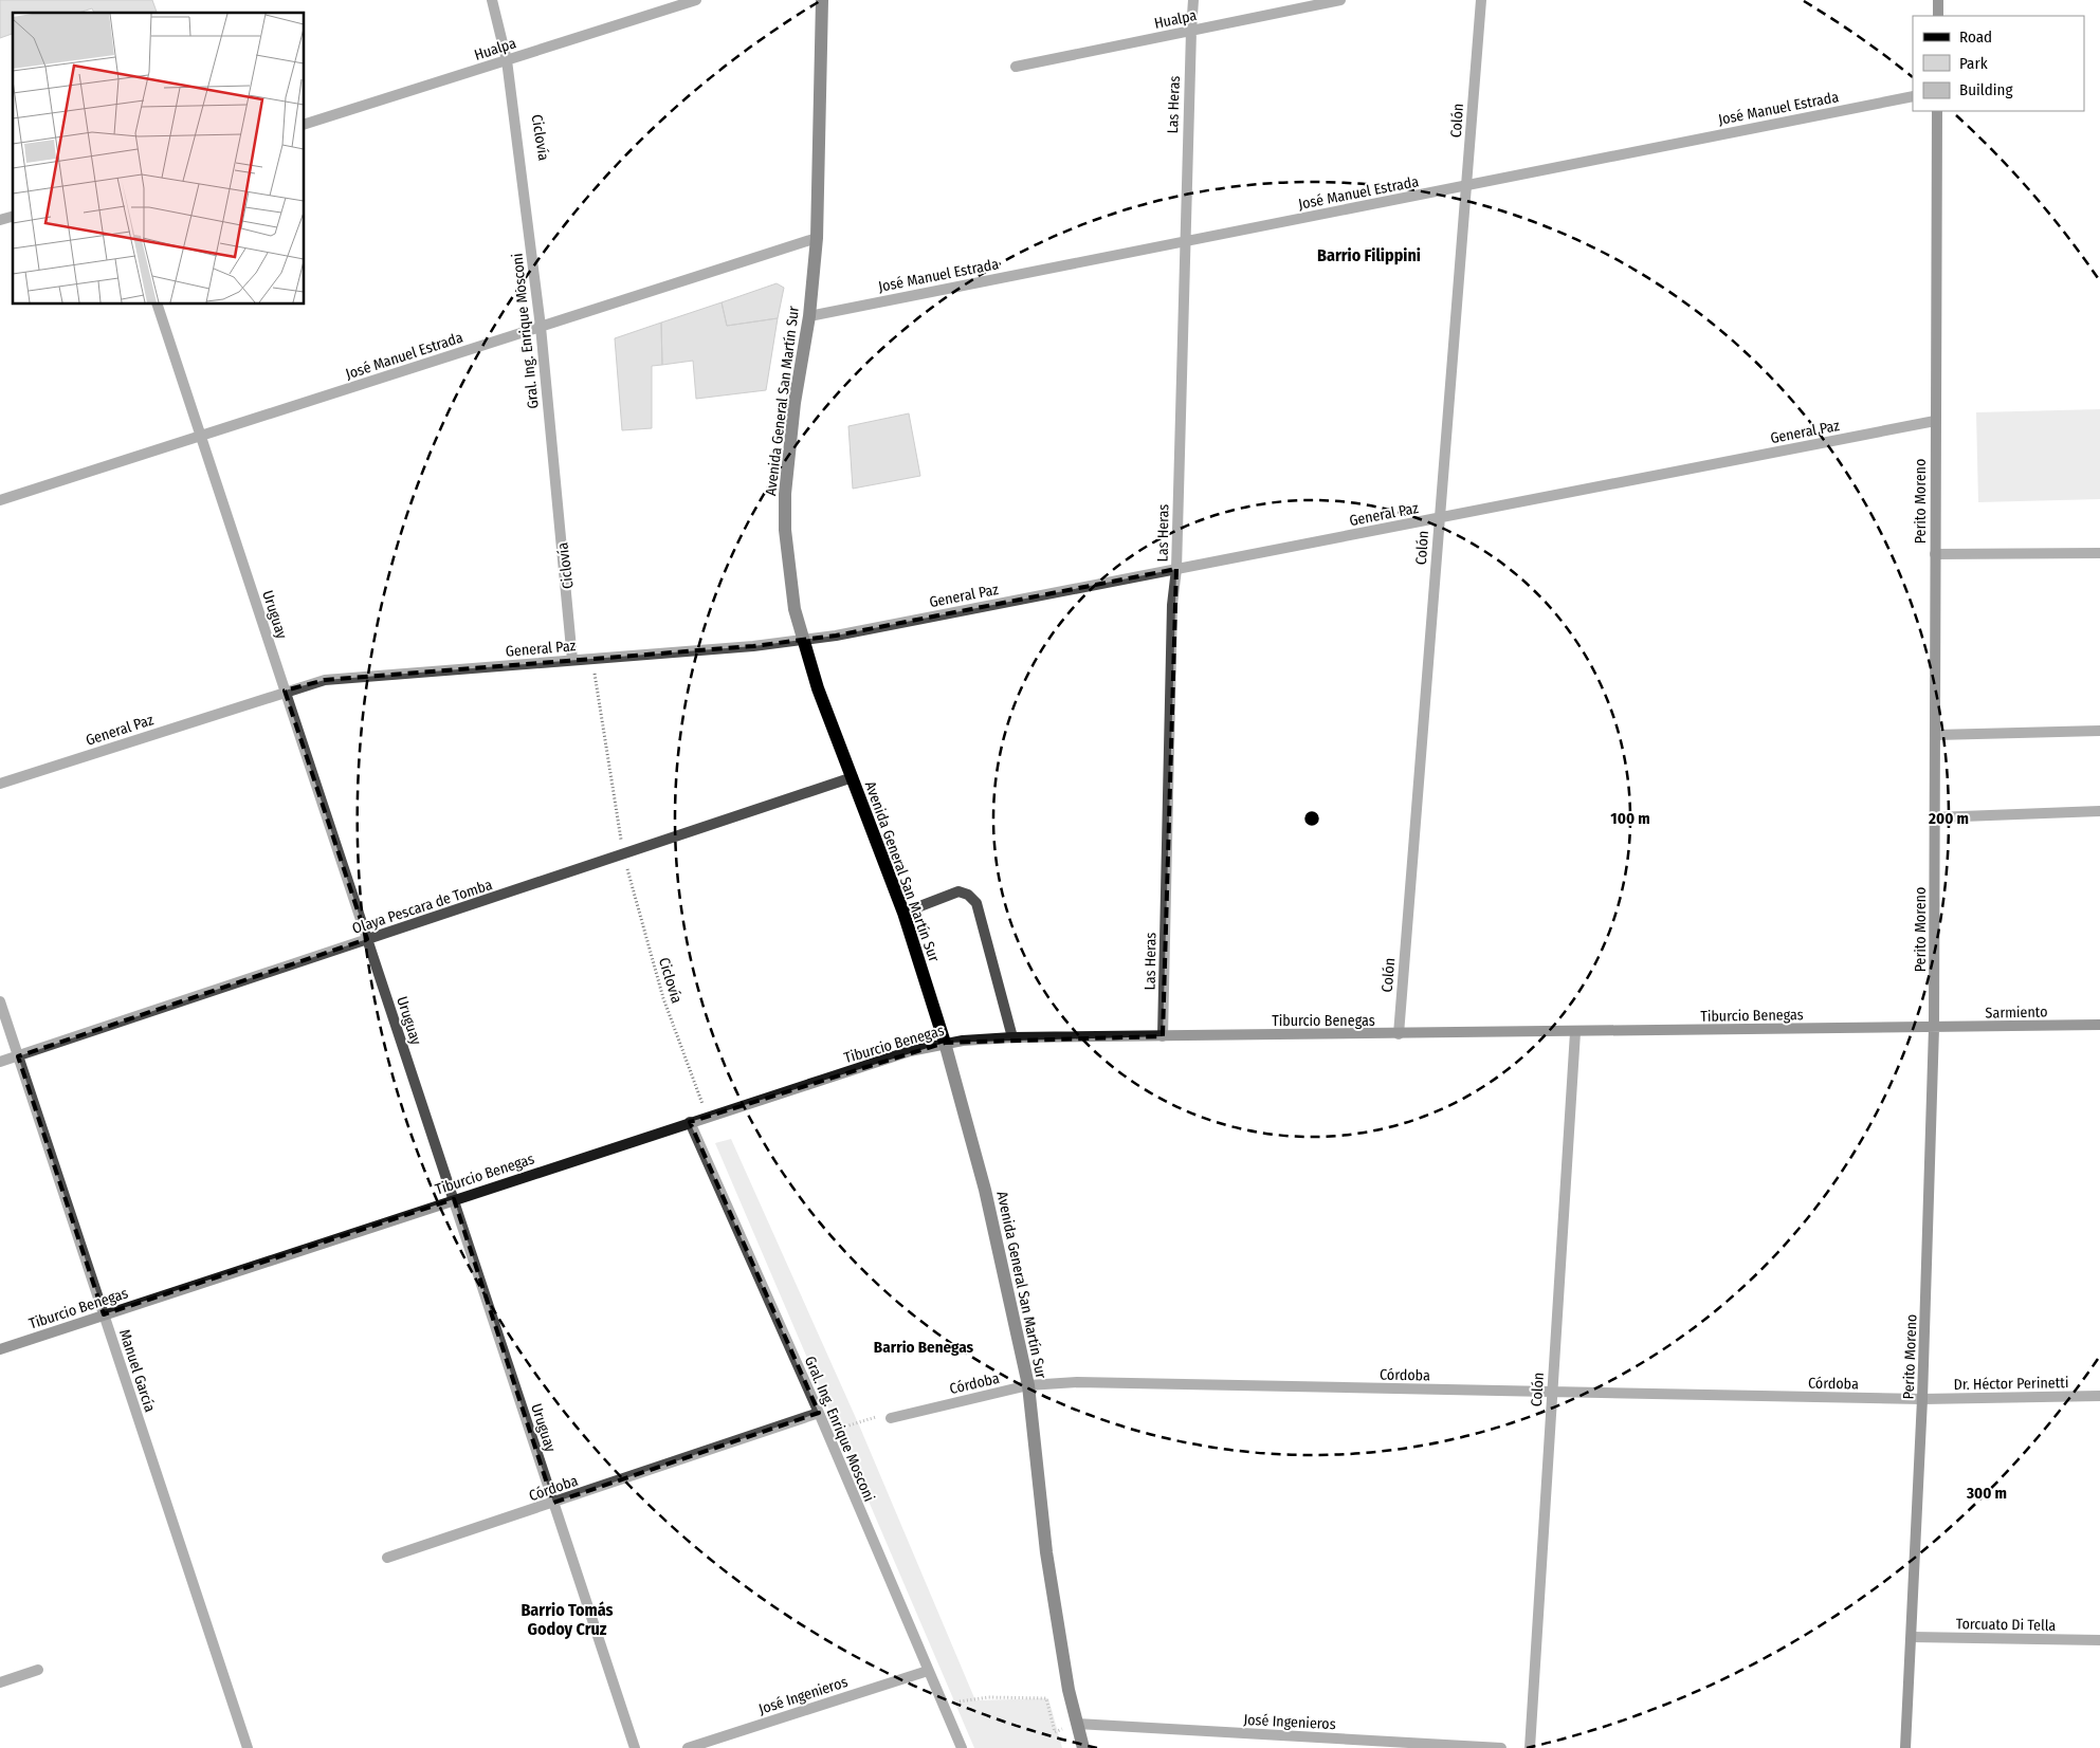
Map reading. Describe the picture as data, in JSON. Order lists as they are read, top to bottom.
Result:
{
  "streets": {
    "main road": [
      "Avenida General San Martín Sur",
      "Perito Moreno",
      "Sarmiento",
      "Tiburcio Benegas"
    ],
    "street": [
      "Hualpa",
      "Las Heras",
      "José Manuel Estrada",
      "Colón",
      "Gral. Ing. Enrique Mosconi",
      "General Paz",
      "Uruguay",
      "Olaya Pescara de Tomba",
      "Manuel García",
      "Córdoba",
      "Dr. Héctor Perinetti",
      "Torcuato Di Tella",
      "José Ingenieros"
    ],
    "path": ["Ciclovía"]
  },
  "crossings": [
    ["Hualpa", "Las Heras"],
    ["Hualpa", "Gral. Ing. Enrique Mosconi"],
    ["Las Heras", "José Manuel Estrada"],
    ["Las Heras", "General Paz"],
    ["Las Heras", "Tiburcio Benegas"],
    ["José Manuel Estrada", "Colón"],
    ["José Manuel Estrada", "Gral. Ing. Enrique Mosconi"],
    ["José Manuel Estrada", "Avenida General San Martín Sur"],
    ["José Manuel Estrada", "Uruguay"],
    ["Colón", "General Paz"],
    ["Colón", "Tiburcio Benegas"],
    ["Colón", "Córdoba"],
    ["Ciclovía", "General Paz"],
    ["Ciclovía", "Olaya Pescara de Tomba"],
    ["Ciclovía", "Tiburcio Benegas"],
    ["Gral. Ing. Enrique Mosconi", "General Paz"],
    ["Gral. Ing. Enrique Mosconi", "Tiburcio Benegas"],
    ["Gral. Ing. Enrique Mosconi", "Córdoba"],
    ["Gral. Ing. Enrique Mosconi", "José Ingenieros"],
    ["Avenida General San Martín Sur", "General Paz"],
    ["Avenida General San Martín Sur", "Olaya Pescara de Tomba"],
    ["Avenida General San Martín Sur", "Tiburcio Benegas"],
    ["Avenida General San Martín Sur", "Córdoba"],
    ["Avenida General San Martín Sur", "José Ingenieros"],
    ["General Paz", "Perito Moreno"],
    ["General Paz", "Uruguay"],
    ["Perito Moreno", "Sarmiento"],
    ["Perito Moreno", "Tiburcio Benegas"],
    ["Perito Moreno", "Córdoba"],
    ["Perito Moreno", "Dr. Héctor Perinetti"],
    ["Perito Moreno", "Torcuato Di Tella"],
    ["Uruguay", "Olaya Pescara de Tomba"],
    ["Uruguay", "Tiburcio Benegas"],
    ["Uruguay", "Córdoba"],
    ["Olaya Pescara de Tomba", "Manuel García"],
    ["Sarmiento", "Tiburcio Benegas"],
    ["Tiburcio Benegas", "Manuel García"],
    ["Córdoba", "Dr. Héctor Perinetti"]
  ],
  "districts": ["Barrio Filippini", "Barrio Benegas", "Barrio Tomás Godoy Cruz"],
  "legend": ["Road", "Park", "Building"],
  "rings": ["100 m", "200 m", "300 m"]
}
